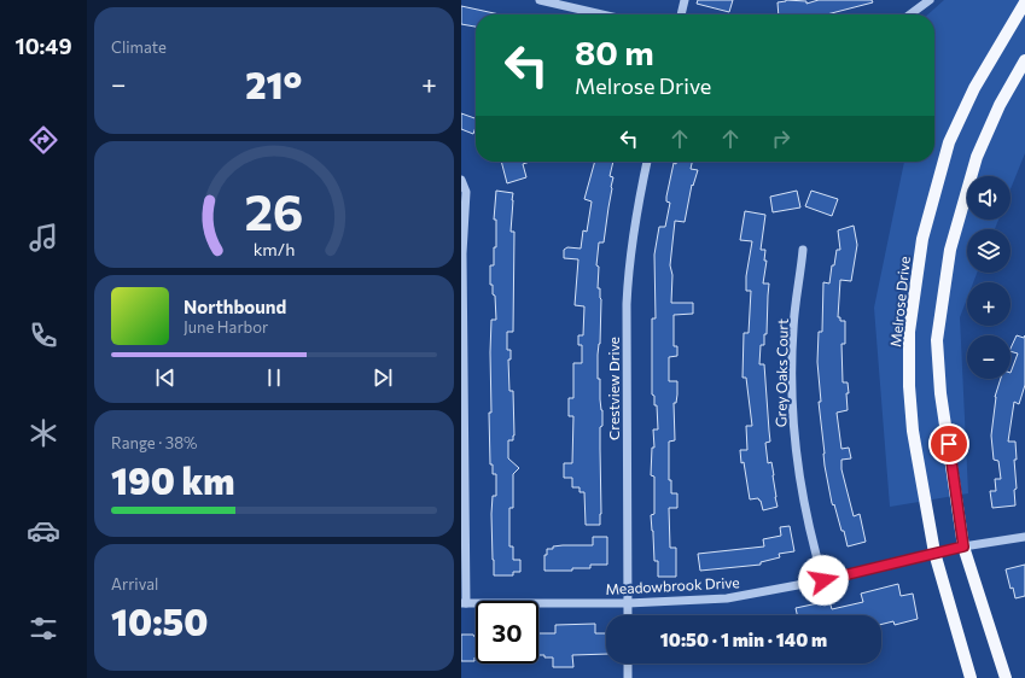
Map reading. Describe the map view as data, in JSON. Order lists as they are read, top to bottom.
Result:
{
  "streets": {
    "main road": ["Melrose Drive"],
    "street": ["Grey Oaks Court", "Crestview Drive", "Meadowbrook Drive"]
  },
  "crossings": [
    ["Melrose Drive", "Meadowbrook Drive"],
    ["Grey Oaks Court", "Meadowbrook Drive"],
    ["Crestview Drive", "Meadowbrook Drive"]
  ],
  "page": {
    "tabs": "10:49",
    "tile": [
      "Climate",
      ["Range · 38%", "190 km"],
      ["Arrival", "10:50"]
    ],
    "turn": ["80 m", "Melrose Drive"],
    "heat": ["−", "21°", "+"],
    "map_buttons": ["+", "−"],
    "song": ["Northbound", "June Harbor"],
    "limit": "30",
    "trip": "10:50 · 1 min · 140 m",
    "gauge": ["26", "km/h"]
  }
}
